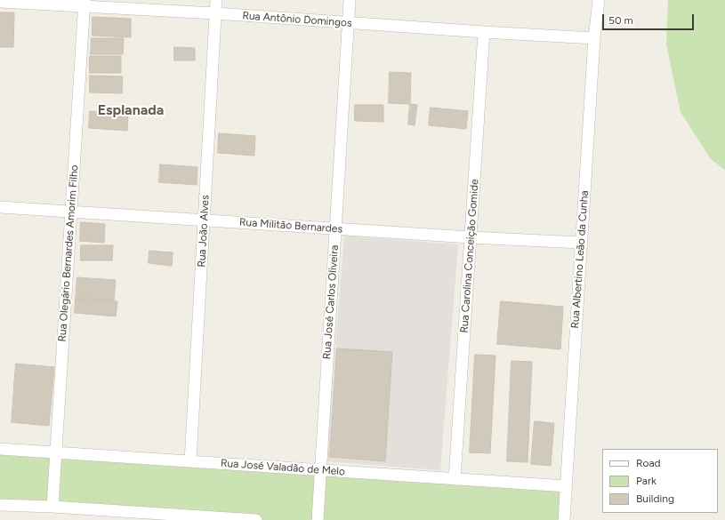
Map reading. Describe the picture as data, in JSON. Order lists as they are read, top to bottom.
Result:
{
  "streets": {
    "street": [
      "Rua Antônio Domingos",
      "Rua Militão Bernardes",
      "Rua João Alves",
      "Rua Olegário Bernardes Amorim Filho",
      "Rua Carolina Conceição Gomide",
      "Rua Albertino Leão da Cunha",
      "Rua José Carlos Oliveira",
      "Rua José Valadão de Melo"
    ]
  },
  "crossings": [
    ["Rua Antônio Domingos", "Rua João Alves"],
    ["Rua Antônio Domingos", "Rua Olegário Bernardes Amorim Filho"],
    ["Rua Antônio Domingos", "Rua Carolina Conceição Gomide"],
    ["Rua Antônio Domingos", "Rua Albertino Leão da Cunha"],
    ["Rua Antônio Domingos", "Rua José Carlos Oliveira"],
    ["Rua Militão Bernardes", "Rua João Alves"],
    ["Rua Militão Bernardes", "Rua Olegário Bernardes Amorim Filho"],
    ["Rua Militão Bernardes", "Rua Carolina Conceição Gomide"],
    ["Rua Militão Bernardes", "Rua Albertino Leão da Cunha"],
    ["Rua Militão Bernardes", "Rua José Carlos Oliveira"],
    ["Rua João Alves", "Rua José Valadão de Melo"],
    ["Rua Olegário Bernardes Amorim Filho", "Rua José Valadão de Melo"],
    ["Rua Carolina Conceição Gomide", "Rua José Valadão de Melo"],
    ["Rua Albertino Leão da Cunha", "Rua José Valadão de Melo"],
    ["Rua José Carlos Oliveira", "Rua José Valadão de Melo"]
  ],
  "districts": ["Esplanada"],
  "legend": ["Road", "Park", "Building"],
  "scale_bar": "50 m"
}
